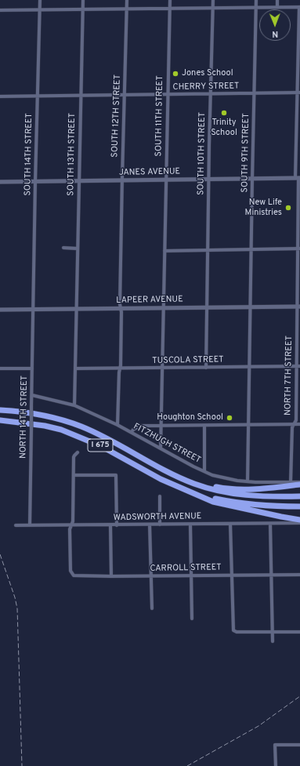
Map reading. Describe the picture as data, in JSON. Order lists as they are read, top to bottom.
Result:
{
  "streets": {
    "highway": ["I 675"],
    "street": [
      "CHERRY STREET",
      "SOUTH 12TH STREET",
      "SOUTH 11TH STREET",
      "SOUTH 9TH STREET",
      "SOUTH 10TH STREET",
      "SOUTH 14TH STREET",
      "SOUTH 13TH STREET",
      "JANES AVENUE",
      "LAPEER AVENUE",
      "TUSCOLA STREET",
      "NORTH 7TH STREET",
      "NORTH 14TH STREET",
      "FITZHUGH STREET",
      "WADSWORTH AVENUE",
      "CARROLL STREET"
    ]
  },
  "crossings": [
    ["CHERRY STREET", "SOUTH 12TH STREET"],
    ["CHERRY STREET", "SOUTH 11TH STREET"],
    ["CHERRY STREET", "SOUTH 9TH STREET"],
    ["CHERRY STREET", "SOUTH 10TH STREET"],
    ["CHERRY STREET", "SOUTH 14TH STREET"],
    ["CHERRY STREET", "SOUTH 13TH STREET"],
    ["CHERRY STREET", "NORTH 7TH STREET"],
    ["SOUTH 12TH STREET", "JANES AVENUE"],
    ["SOUTH 12TH STREET", "LAPEER AVENUE"],
    ["SOUTH 12TH STREET", "TUSCOLA STREET"],
    ["SOUTH 12TH STREET", "FITZHUGH STREET"],
    ["SOUTH 11TH STREET", "JANES AVENUE"],
    ["SOUTH 11TH STREET", "LAPEER AVENUE"],
    ["SOUTH 11TH STREET", "TUSCOLA STREET"],
    ["SOUTH 11TH STREET", "FITZHUGH STREET"],
    ["SOUTH 9TH STREET", "JANES AVENUE"],
    ["SOUTH 9TH STREET", "LAPEER AVENUE"],
    ["SOUTH 9TH STREET", "TUSCOLA STREET"],
    ["SOUTH 9TH STREET", "FITZHUGH STREET"],
    ["SOUTH 10TH STREET", "JANES AVENUE"],
    ["SOUTH 10TH STREET", "LAPEER AVENUE"],
    ["SOUTH 10TH STREET", "TUSCOLA STREET"],
    ["SOUTH 14TH STREET", "JANES AVENUE"],
    ["SOUTH 14TH STREET", "LAPEER AVENUE"],
    ["SOUTH 14TH STREET", "NORTH 14TH STREET"],
    ["SOUTH 13TH STREET", "JANES AVENUE"],
    ["SOUTH 13TH STREET", "LAPEER AVENUE"],
    ["SOUTH 13TH STREET", "TUSCOLA STREET"],
    ["SOUTH 13TH STREET", "FITZHUGH STREET"],
    ["JANES AVENUE", "NORTH 7TH STREET"],
    ["LAPEER AVENUE", "NORTH 7TH STREET"],
    ["LAPEER AVENUE", "NORTH 14TH STREET"],
    ["TUSCOLA STREET", "NORTH 7TH STREET"],
    ["NORTH 7TH STREET", "FITZHUGH STREET"],
    ["NORTH 14TH STREET", "FITZHUGH STREET"],
    ["NORTH 14TH STREET", "WADSWORTH AVENUE"],
    ["WADSWORTH AVENUE", "CARROLL STREET"]
  ],
  "places": [
    "Jones School",
    "Trinity School",
    "New Life Ministries",
    "Houghton School"
  ],
  "north": "bottom"
}
